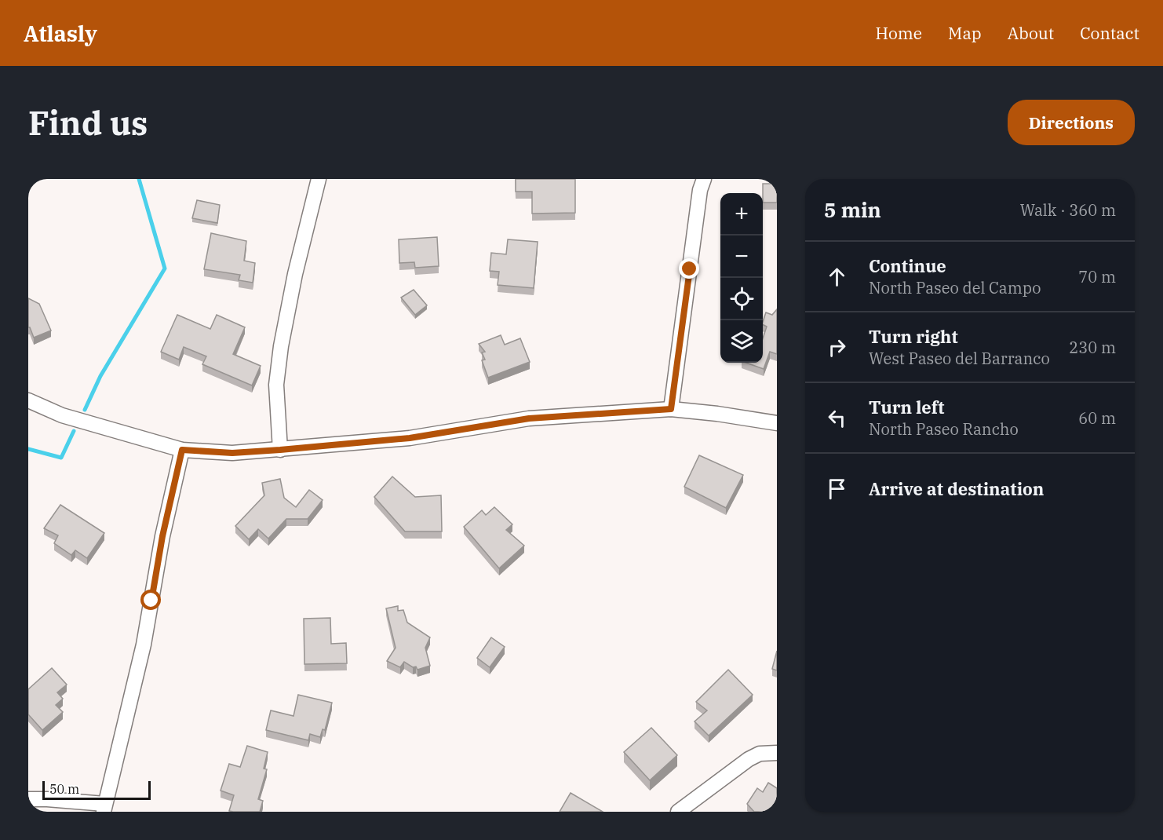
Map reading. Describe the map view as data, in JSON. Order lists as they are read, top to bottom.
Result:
{
  "scale_bar": "50 m",
  "page": {
    "header": "Atlasly",
    "nav": [
      "Home",
      "Map",
      "About",
      "Contact"
    ],
    "buttons": "Directions",
    "title": "Find us",
    "heading": ["5 min", "Walk · 360 m"],
    "map_buttons": ["+", "−"],
    "list": [
      ["Continue", "North Paseo del Campo", "70 m"],
      ["Turn right", "West Paseo del Barranco", "230 m"],
      ["Turn left", "North Paseo Rancho", "60 m"],
      "Arrive at destination"
    ],
    "scale": "50 m"
  }
}
